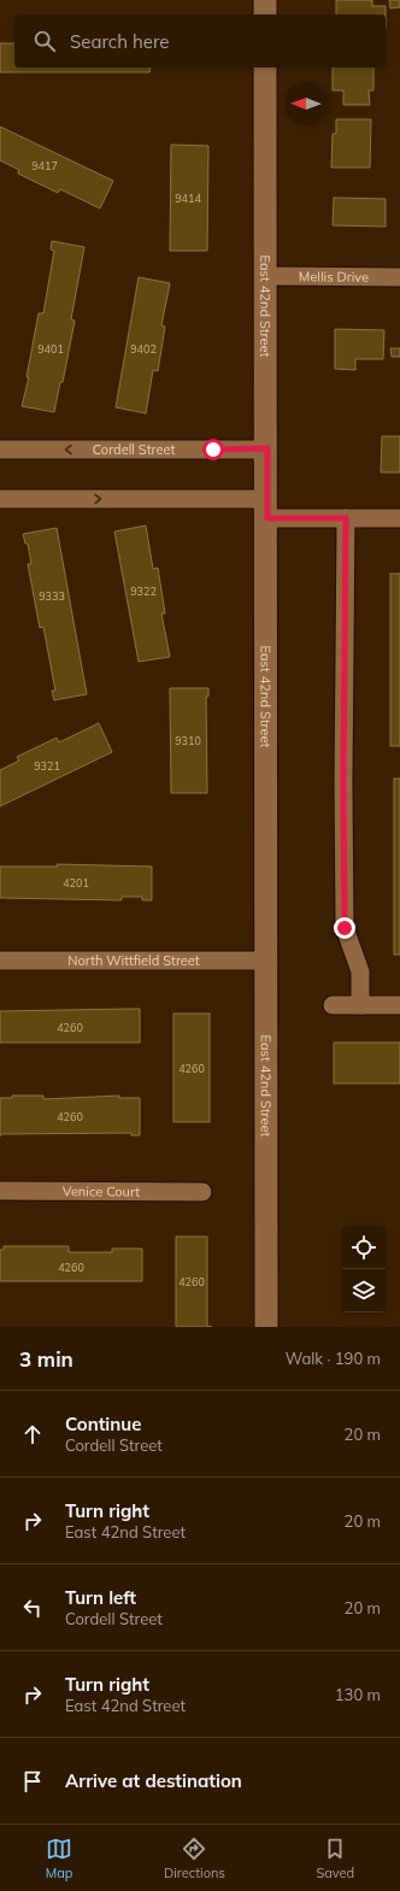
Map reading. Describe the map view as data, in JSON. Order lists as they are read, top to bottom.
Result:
{
  "streets": {
    "street": [
      "Mellis Drive",
      "East 42nd Street",
      "Cordell Street",
      "North Wittfield Street",
      "Venice Court"
    ]
  },
  "crossings": [
    ["Mellis Drive", "East 42nd Street"],
    ["East 42nd Street", "Cordell Street"],
    ["East 42nd Street", "North Wittfield Street"]
  ],
  "house_numbers": [
    "9417",
    "9414",
    "9401",
    "9402",
    "9322",
    "9333",
    "9310",
    "9321",
    "4201",
    "4260",
    "4260",
    "4260",
    "4260",
    "4260"
  ],
  "north": "left",
  "page": {
    "search": "Search here",
    "heading": ["3 min", "Walk · 190 m"],
    "list": [
      ["Continue", "Cordell Street", "20 m"],
      ["Turn right", "East 42nd Street", "20 m"],
      ["Turn left", "Cordell Street", "20 m"],
      ["Turn right", "East 42nd Street", "130 m"],
      "Arrive at destination"
    ],
    "nav": ["Map", "Directions", "Saved"]
  }
}
